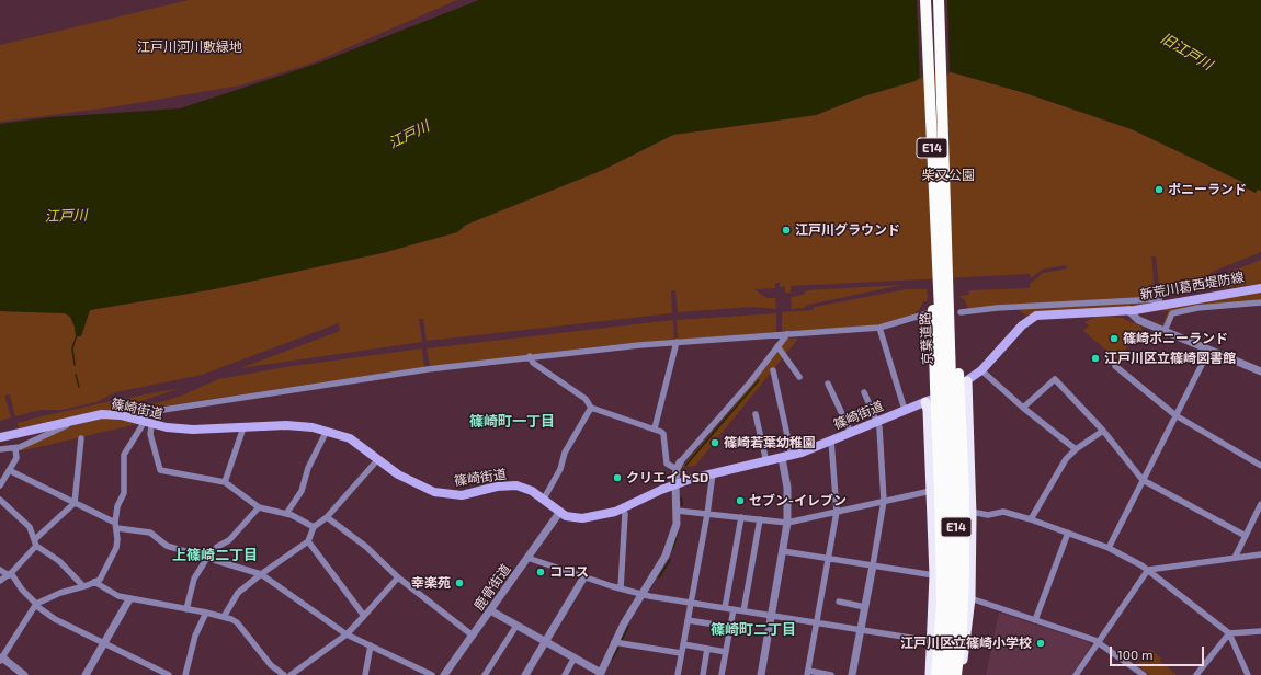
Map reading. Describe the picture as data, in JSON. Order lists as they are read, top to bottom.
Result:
{
  "streets": {
    "highway": ["E14", "京葉道路"],
    "main road": ["新荒川葛西堤防線", "篠崎街道"],
    "street": ["鹿骨街道"]
  },
  "crossings": [
    ["E14", "京葉道路"],
    ["篠崎街道", "鹿骨街道"]
  ],
  "districts": ["篠崎町一丁目", "上篠崎二丁目", "篠崎町二丁目"],
  "water": ["旧江戸川", "江戸川"],
  "parks": ["江戸川河川敷緑地", "柴又公園"],
  "places": [
    "ポニーランド",
    "江戸川グラウンド",
    "篠崎ポニーランド",
    "江戸川区立篠崎図書館",
    "篠崎若葉幼稚園",
    "クリエイトSD",
    "セブン-イレブン",
    "ココス",
    "幸楽苑",
    "江戸川区立篠崎小学校"
  ],
  "scale_bar": "100 m"
}
